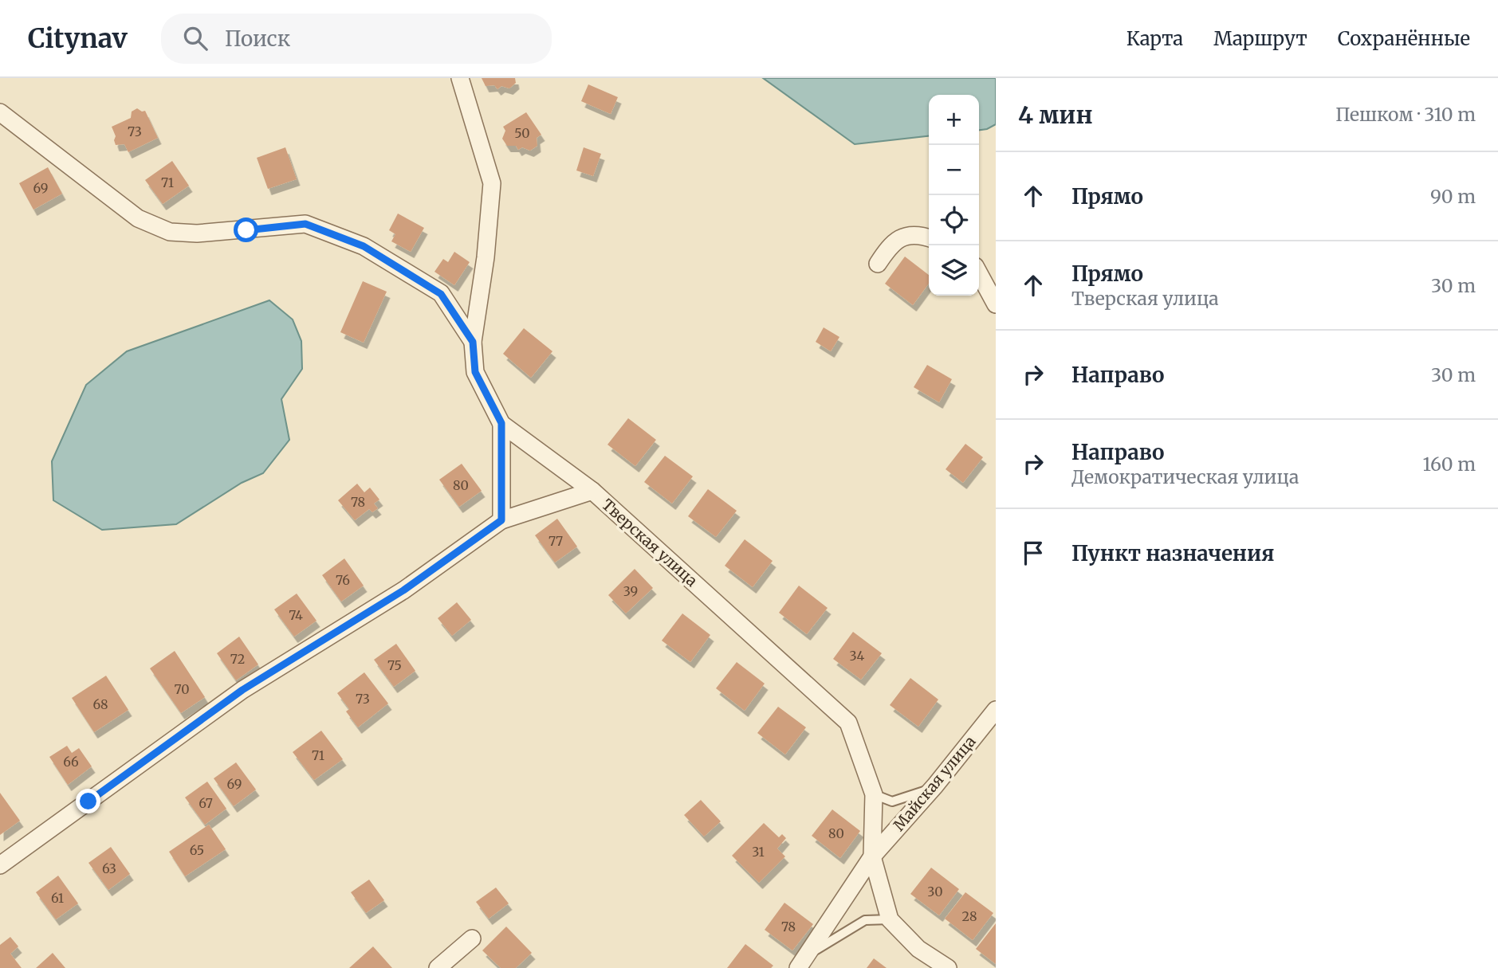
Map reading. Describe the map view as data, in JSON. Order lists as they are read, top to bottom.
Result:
{
  "streets": {
    "street": ["Тверская улица", "Майская улица"]
  },
  "crossings": [
    ["Тверская улица", "Майская улица"]
  ],
  "house_numbers": [
    "73",
    "50",
    "71",
    "69",
    "80",
    "78",
    "77",
    "76",
    "39",
    "74",
    "34",
    "72",
    "75",
    "70",
    "73",
    "68",
    "71",
    "66",
    "69",
    "67",
    "80",
    "65",
    "31",
    "63",
    "30",
    "61",
    "28",
    "78"
  ],
  "page": {
    "header": "Citynav",
    "search": "Поиск",
    "nav": ["Карта", "Маршрут", "Сохранённые"],
    "heading": ["4 мин", "Пешком · 310 m"],
    "map_buttons": ["+", "−"],
    "list": [
      ["Прямо", "90 m"],
      ["Прямо", "Тверская улица", "30 m"],
      ["Направо", "30 m"],
      ["Направо", "Демократическая улица", "160 m"],
      "Пункт назначения"
    ]
  }
}
